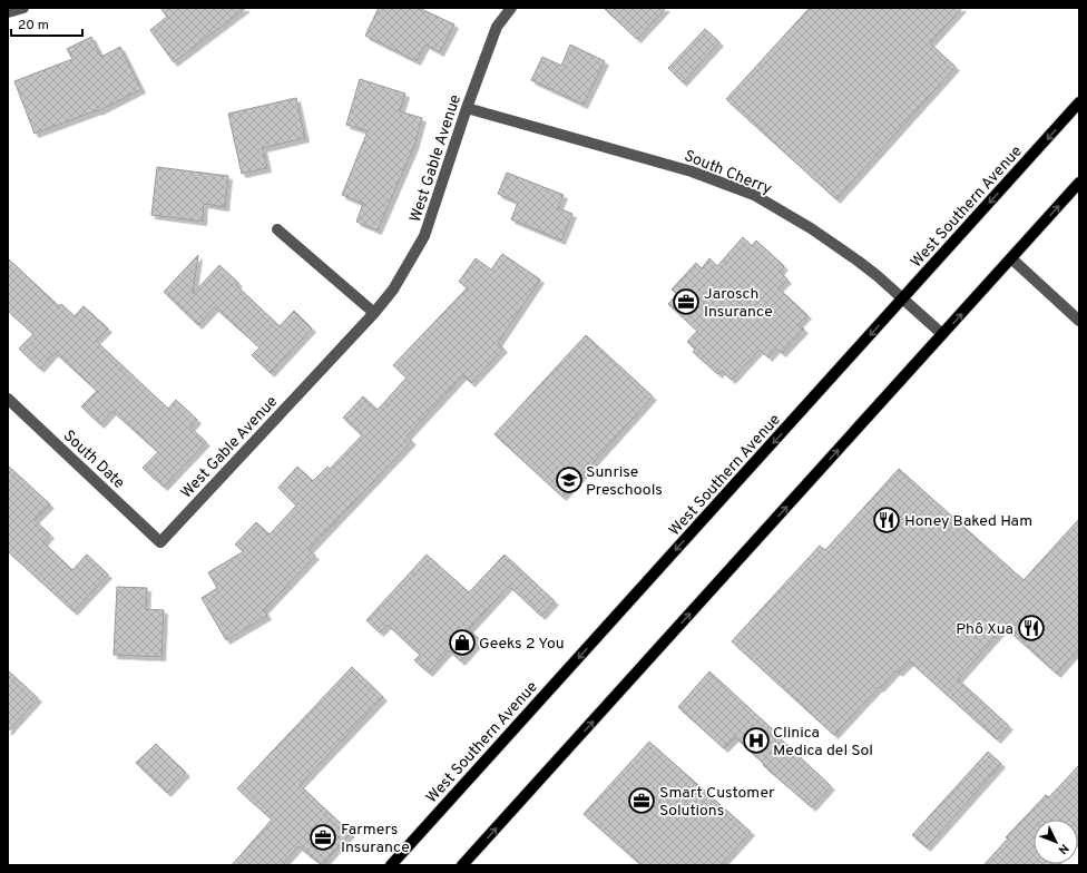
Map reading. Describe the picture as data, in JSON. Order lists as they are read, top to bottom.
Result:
{
  "streets": {
    "main road": ["West Southern Avenue"],
    "street": ["West Gable Avenue", "South Cherry", "South Date"]
  },
  "crossings": [
    ["West Gable Avenue", "South Cherry"],
    ["West Gable Avenue", "South Date"],
    ["South Cherry", "West Southern Avenue"]
  ],
  "places": {
    "office": ["Jarosch Insurance", "Smart Customer Solutions", "Farmers Insurance"],
    "school or university": ["Sunrise Preschools"],
    "restaurant": ["Honey Baked Ham", "Phô Xua"],
    "shop": ["Geeks 2 You"],
    "hospital": ["Clinica Medica del Sol"]
  },
  "scale_bar": "20 m",
  "north": "bottom right"
}
